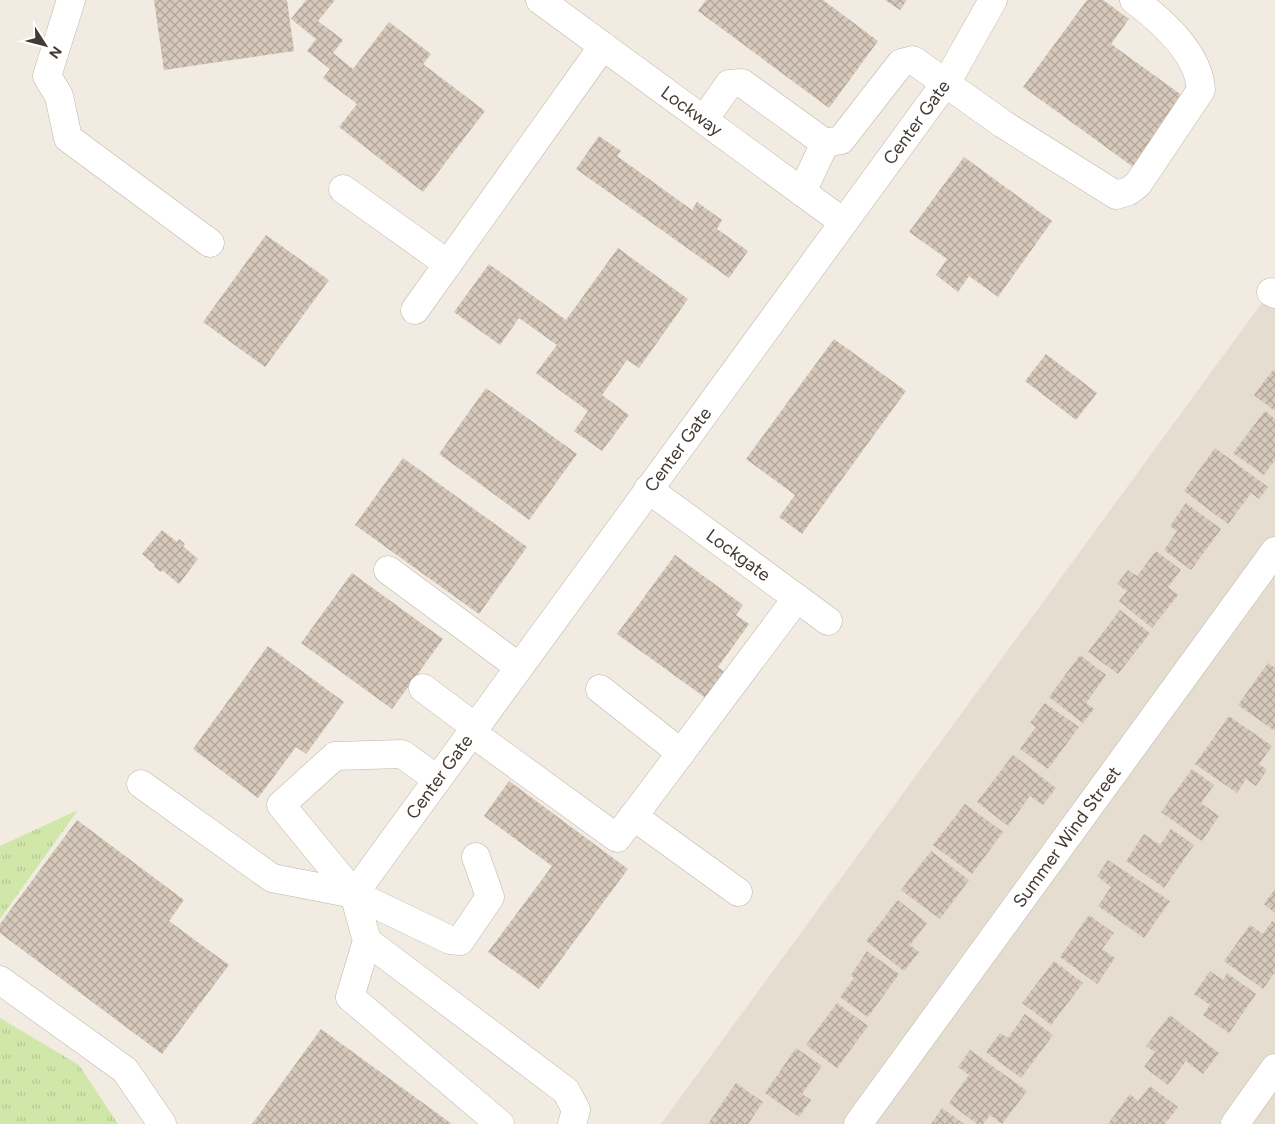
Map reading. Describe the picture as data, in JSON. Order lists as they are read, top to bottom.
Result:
{
  "streets": {
    "street": [
      "Lockway",
      "Center Gate",
      "Lockgate",
      "Summer Wind Street"
    ]
  },
  "crossings": [
    ["Lockway", "Center Gate"],
    ["Center Gate", "Lockgate"]
  ],
  "north": "bottom right"
}
